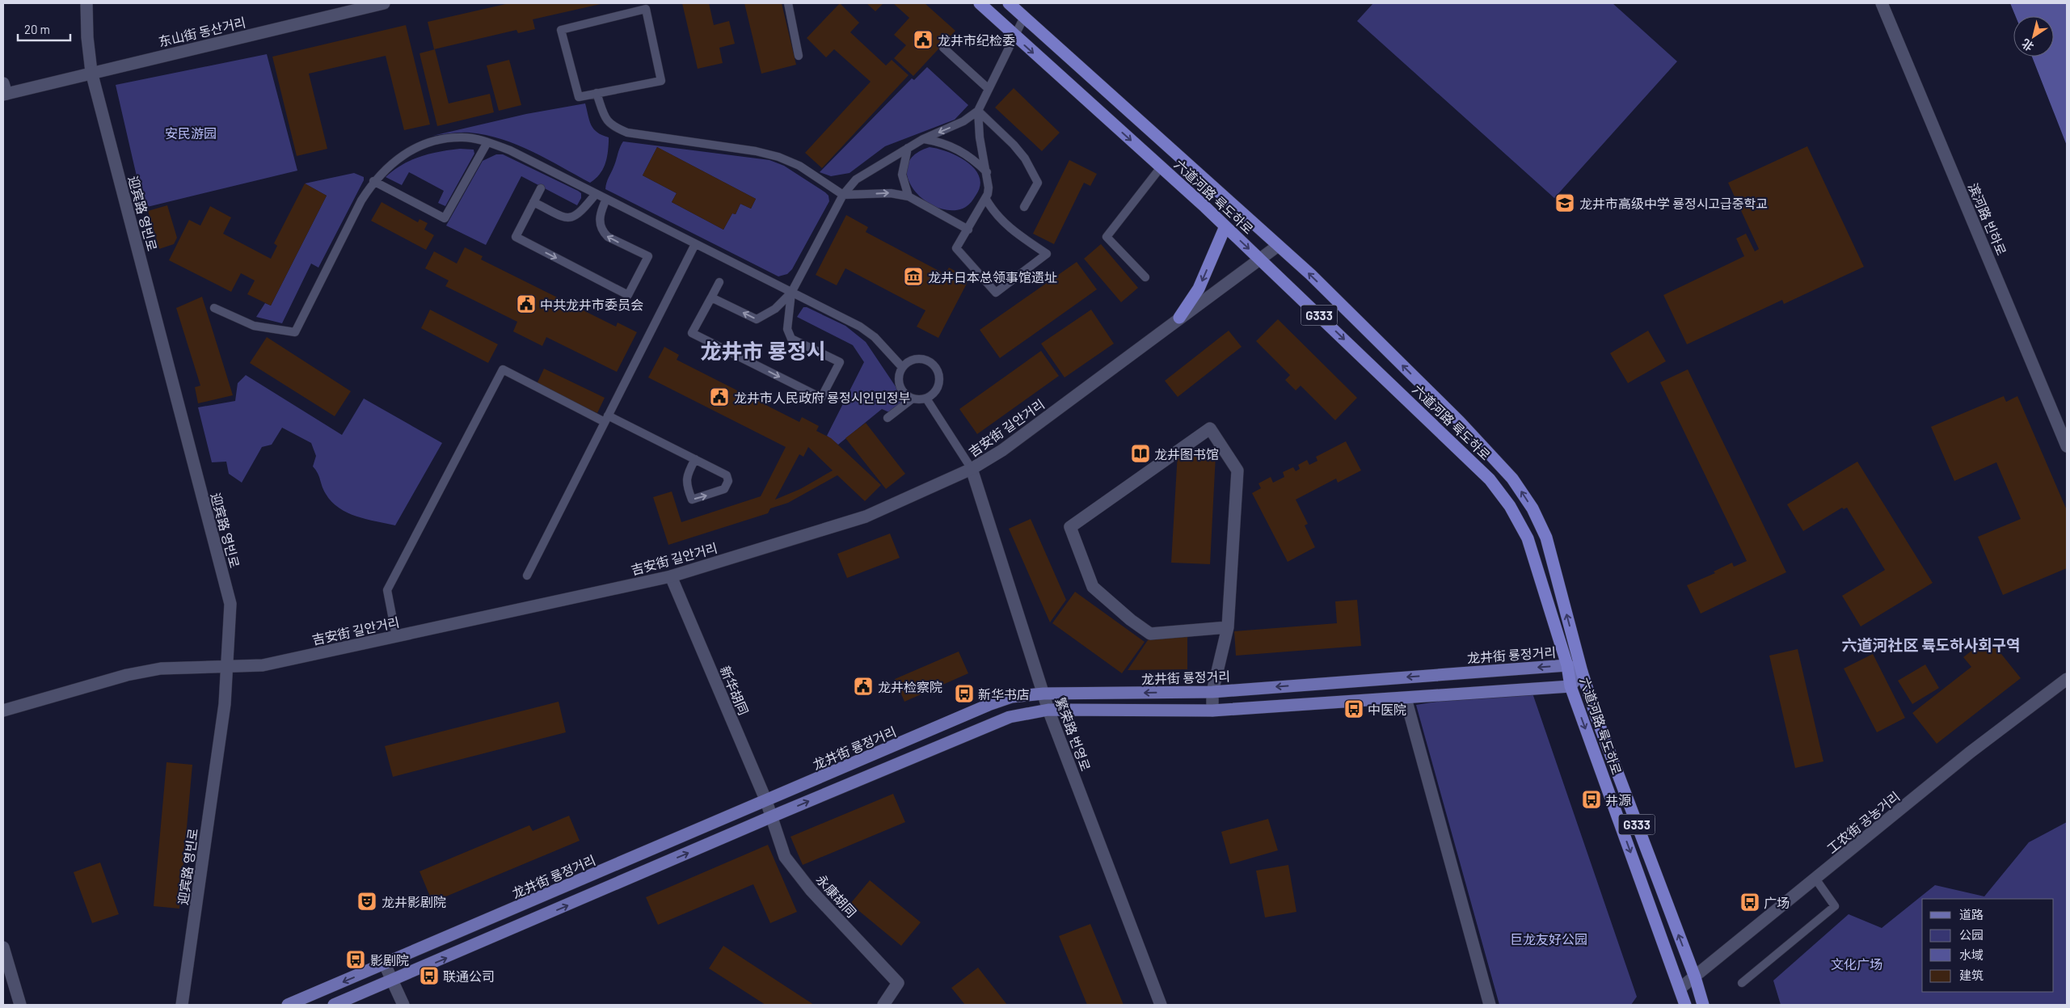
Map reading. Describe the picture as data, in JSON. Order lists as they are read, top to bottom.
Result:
{
  "streets": {
    "highway": ["六道河路 륙도하로", "G333"],
    "main road": ["龙井街 룡정거리"],
    "street": [
      "东山街 동산거리",
      "迎宾路 영빈로",
      "滨河路 빈하로",
      "吉安街 길안거리",
      "新华胡同",
      "繁荣路 번영로",
      "工农街 공농거리",
      "永康胡同"
    ]
  },
  "crossings": [
    ["东山街 동산거리", "迎宾路 영빈로"],
    ["六道河路 륙도하로", "吉安街 길안거리"],
    ["六道河路 륙도하로", "龙井街 룡정거리"],
    ["六道河路 륙도하로", "工农街 공농거리"],
    ["迎宾路 영빈로", "吉安街 길안거리"],
    ["吉安街 길안거리", "新华胡同"],
    ["吉安街 길안거리", "繁荣路 번영로"],
    ["龙井街 룡정거리", "新华胡同"],
    ["龙井街 룡정거리", "繁荣路 번영로"],
    ["新华胡同", "永康胡同"]
  ],
  "districts": ["龙井市 룡정시", "六道河社区 륙도하사회구역"],
  "parks": ["安民游园", "巨龙友好公园", "文化广场"],
  "places": {
    "public building": [
      "龙井市纪检委",
      "中共龙井市委员会",
      "龙井市人民政府 룡정시인민정부",
      "龙井检察院"
    ],
    "school or university": ["龙井市高级中学 룡정시고급중학교"],
    "museum": ["龙井日本总领事馆遗址"],
    "library": ["龙井图书馆"],
    "bus stop": [
      "新华书店",
      "中医院",
      "井源",
      "广场",
      "影剧院",
      "联通公司"
    ],
    "theatre": ["龙井影剧院"]
  },
  "legend": [
    "道路",
    "公园",
    "水域",
    "建筑"
  ],
  "scale_bar": "20 m",
  "north": "bottom left"
}
